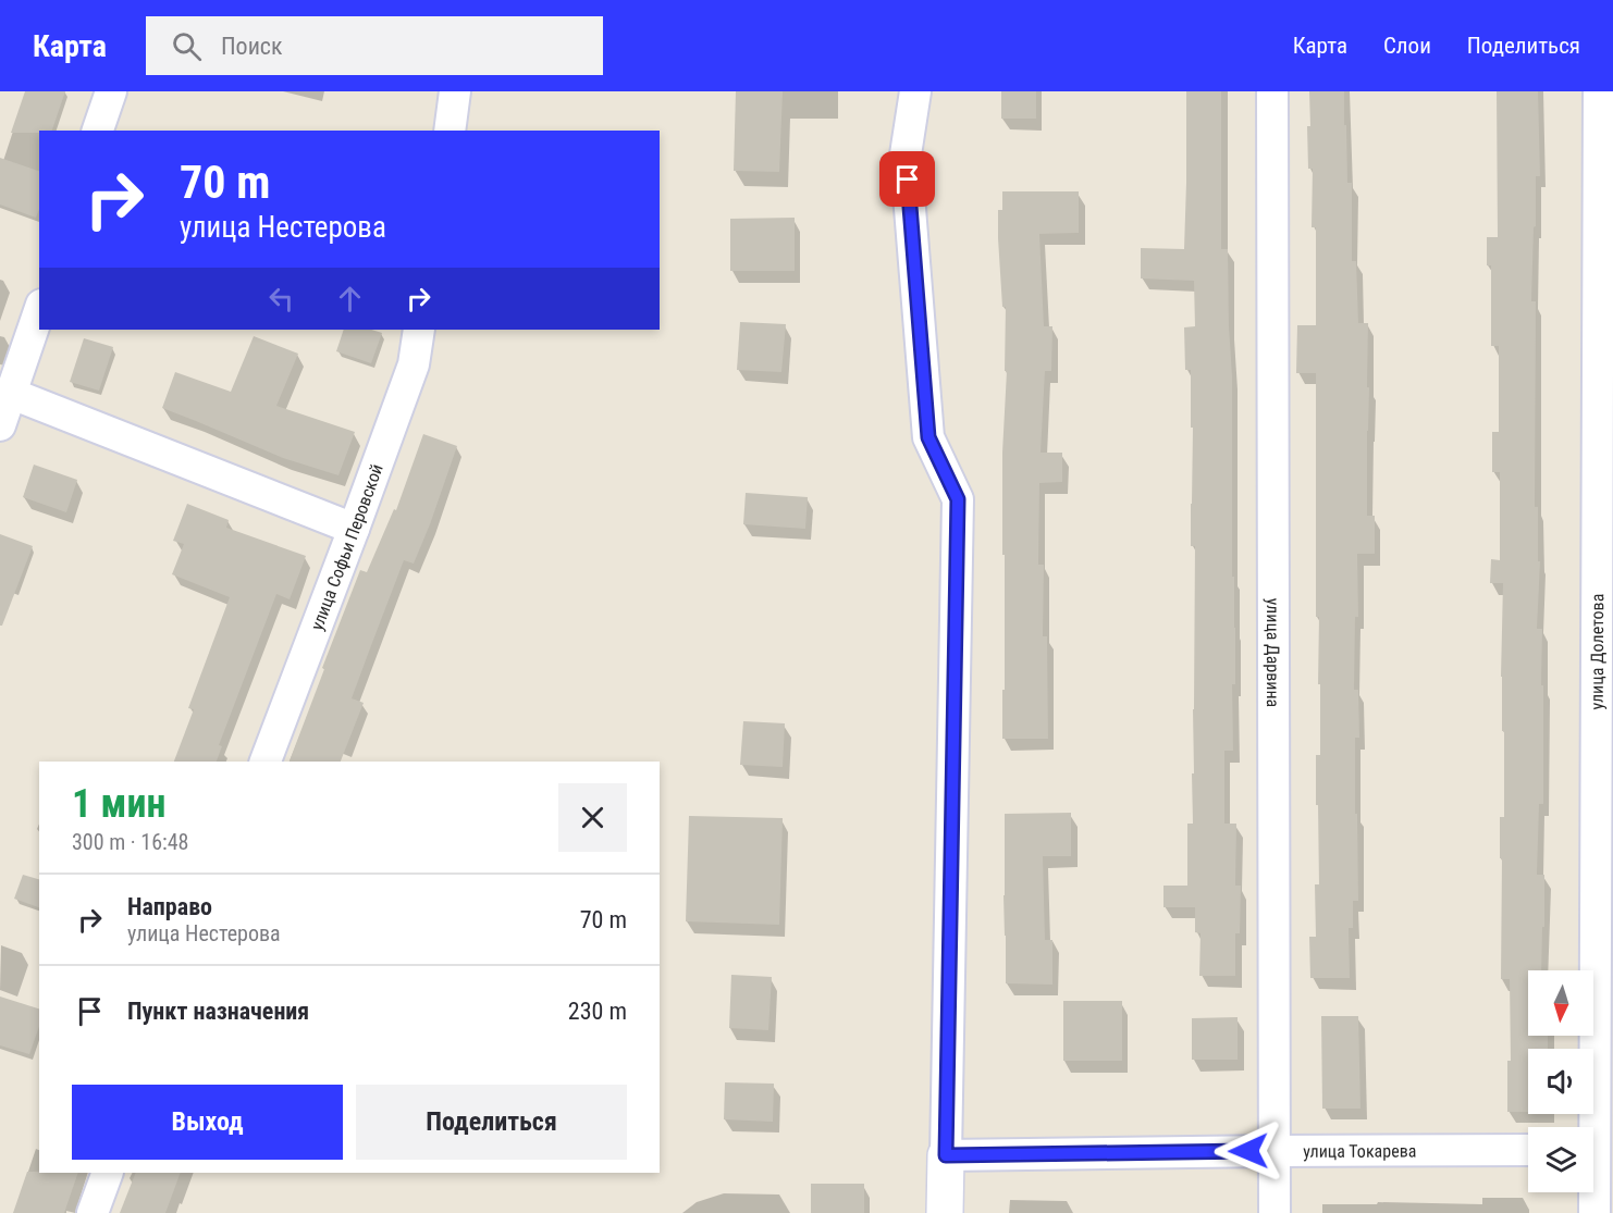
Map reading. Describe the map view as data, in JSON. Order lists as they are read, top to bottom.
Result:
{
  "streets": {
    "street": [
      "улица Софьи Перовской",
      "улица Долетова",
      "улица Дарвина",
      "улица Токарева"
    ]
  },
  "crossings": [
    ["улица Дарвина", "улица Токарева"]
  ],
  "north": "bottom",
  "page": {
    "header": "Карта",
    "search": "Поиск",
    "nav": ["Карта", "Слои", "Поделиться"],
    "turn": ["70 m", "улица Нестерова"],
    "heading": ["1 мин", "300 m · 16:48"],
    "list": [
      {
        "name": "Направо",
        "note": "улица Нестерова",
        "value": "70 m"
      },
      {
        "name": "Пункт назначения",
        "value": "230 m"
      }
    ],
    "buttons": ["Выход", "Поделиться"]
  }
}
